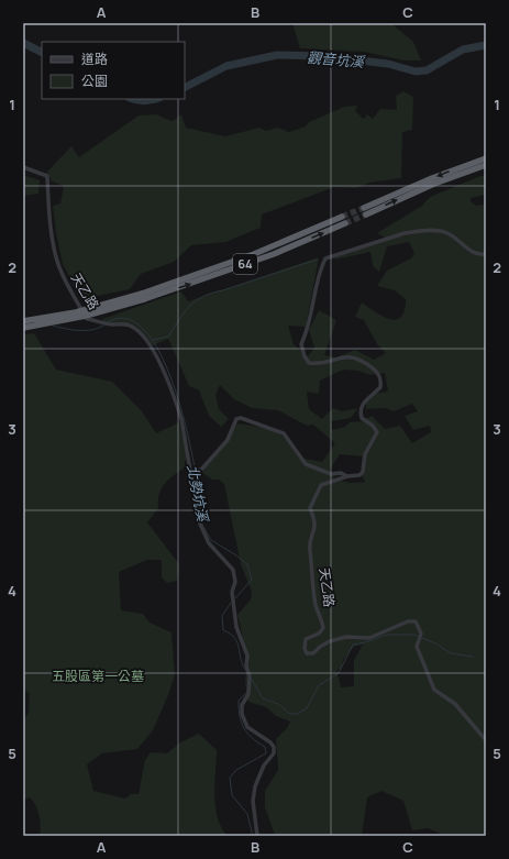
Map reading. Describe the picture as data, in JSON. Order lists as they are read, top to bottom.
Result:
{
  "streets": {
    "highway": ["64"],
    "street": ["天乙路"]
  },
  "water": ["觀音坑溪", "北勢坑溪"],
  "parks": ["五股區第一公墓"],
  "legend": ["道路", "公園"],
  "grid": {
    "columns": ["A", "B", "C"],
    "rows": [
      "1",
      "2",
      "3",
      "4",
      "5"
    ]
  }
}
